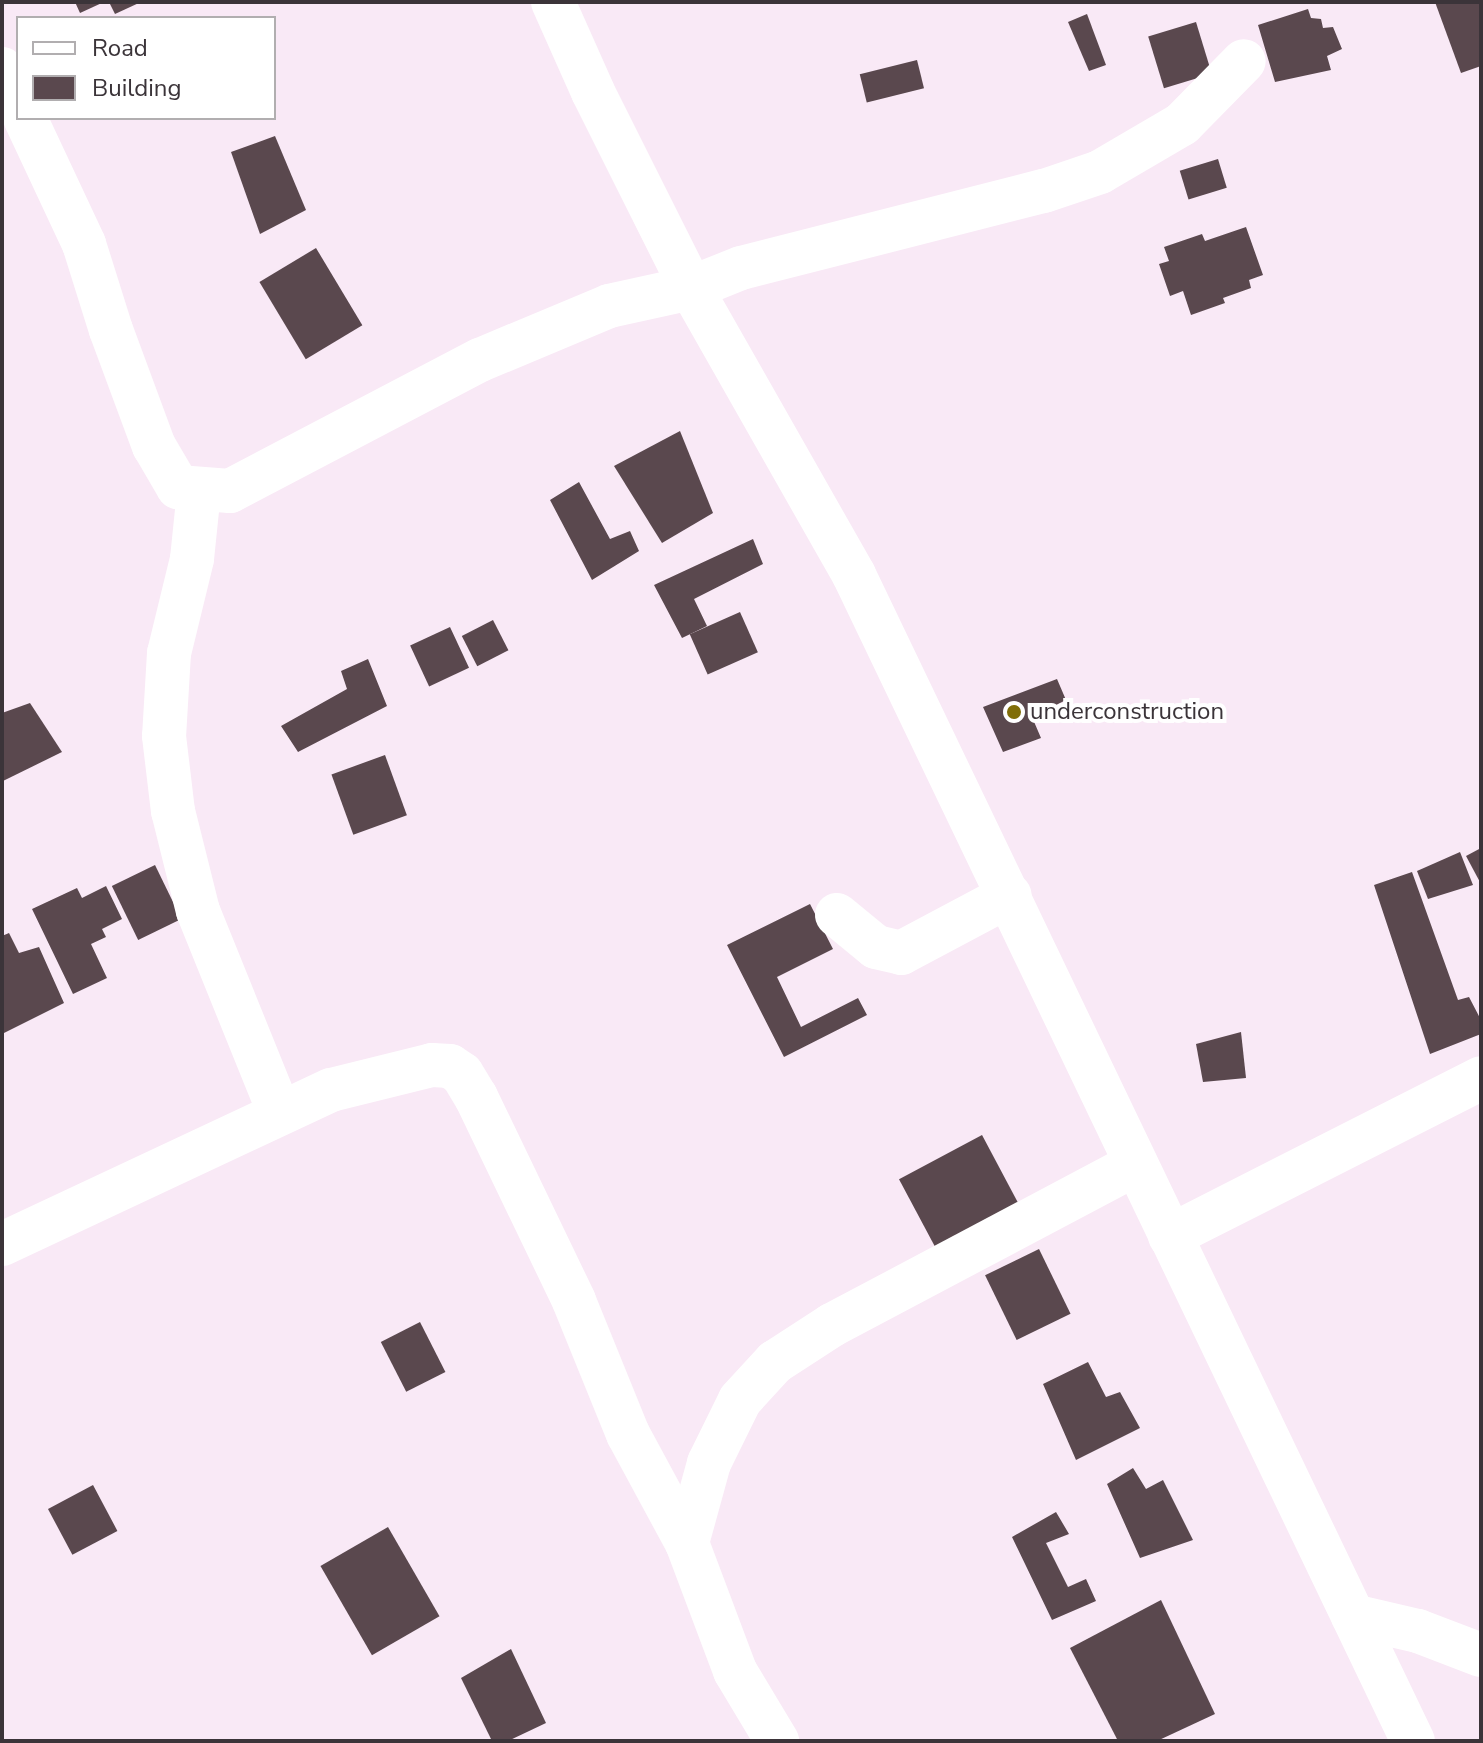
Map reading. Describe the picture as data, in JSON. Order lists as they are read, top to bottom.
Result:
{
  "places": ["underconstruction"],
  "legend": ["Road", "Building"]
}
